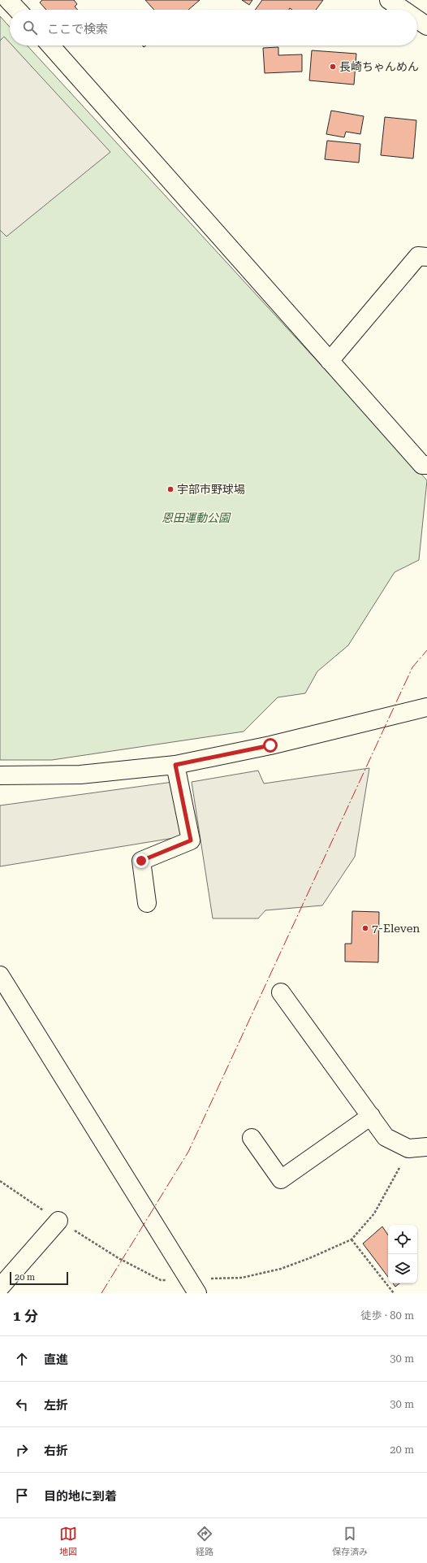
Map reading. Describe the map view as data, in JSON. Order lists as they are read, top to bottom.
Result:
{
  "parks": ["恩田運動公園"],
  "places": ["長崎ちゃんめん", "宇部市野球場", "7-Eleven"],
  "scale_bar": "20 m",
  "page": {
    "search": "ここで検索",
    "scale": "20 m",
    "heading": ["1 分", "徒歩 · 80 m"],
    "list": [
      ["直進", "30 m"],
      ["左折", "30 m"],
      ["右折", "20 m"],
      "目的地に到着"
    ],
    "nav": ["地図", "経路", "保存済み"]
  }
}
